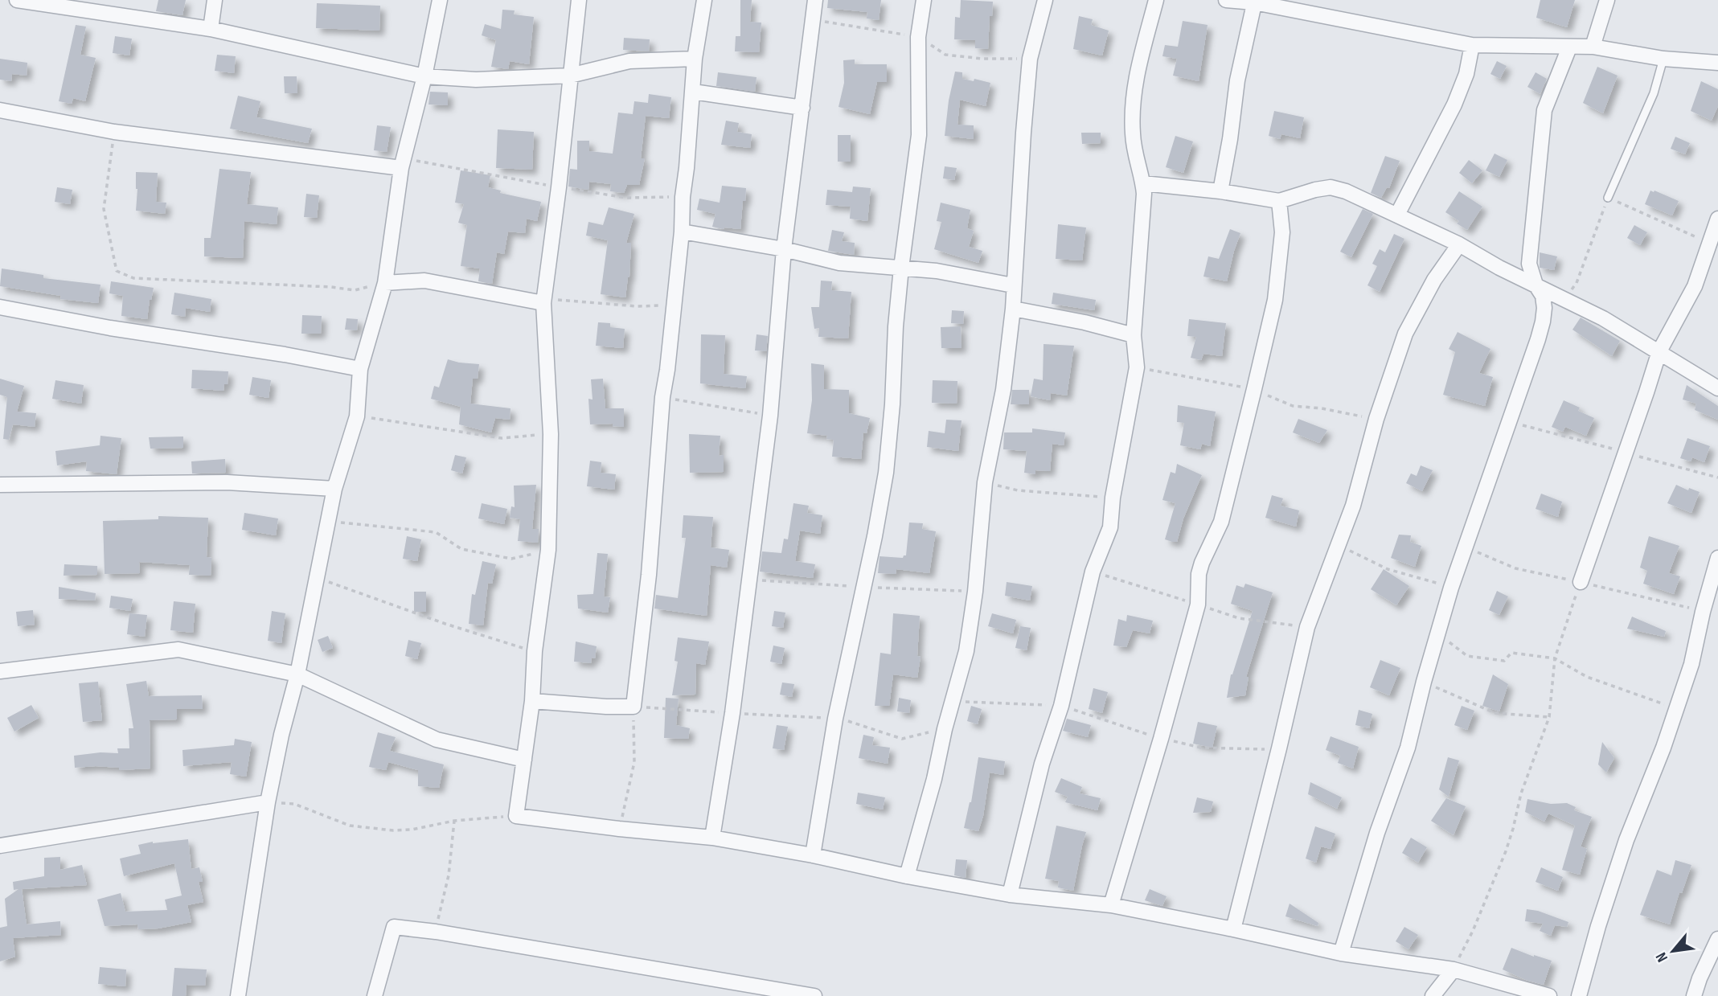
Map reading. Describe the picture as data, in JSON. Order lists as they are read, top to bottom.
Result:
{
  "north": "bottom left"
}
